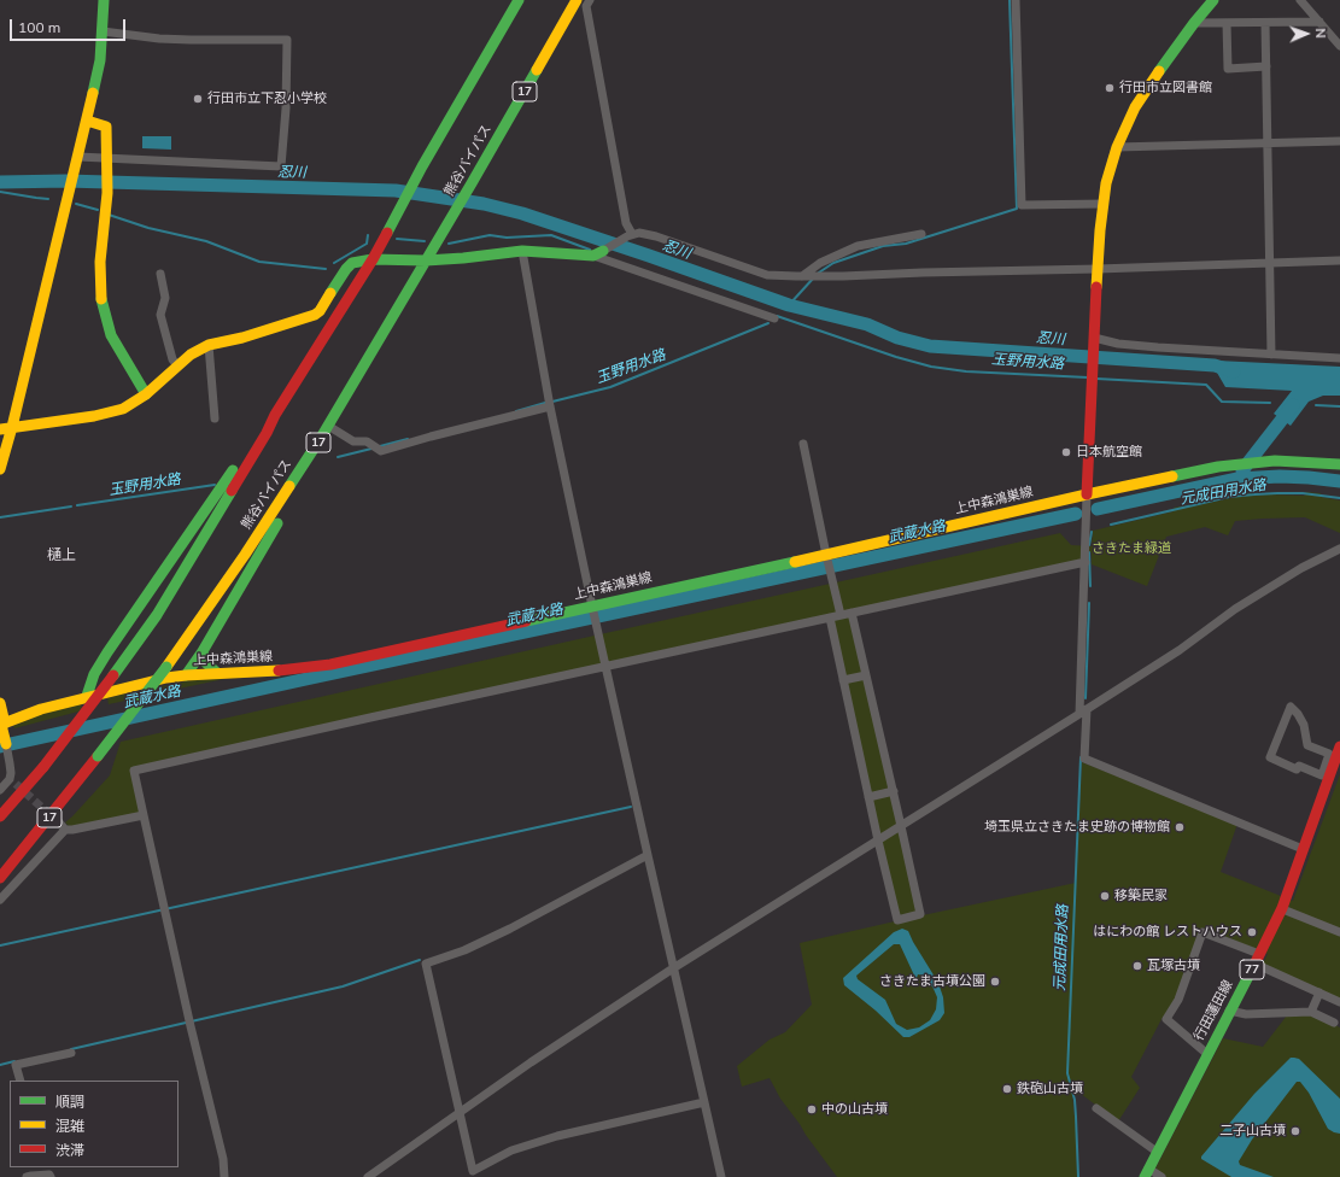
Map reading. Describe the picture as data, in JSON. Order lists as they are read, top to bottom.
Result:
{
  "streets": {
    "main road": [
      "17",
      "熊谷バイパス",
      "上中森鴻巣線",
      "77",
      "行田蓮田線"
    ]
  },
  "crossings": [
    ["17", "熊谷バイパス"],
    ["17", "上中森鴻巣線"]
  ],
  "districts": ["樋上"],
  "water": [
    "忍川",
    "玉野用水路",
    "元成田用水路",
    "武蔵水路"
  ],
  "parks": ["さきたま緑道"],
  "places": [
    "行田市立図書館",
    "行田市立下忍小学校",
    "日本航空館",
    "埼玉県立さきたま史跡の博物館",
    "移築民家",
    "はにわの館 レストハウス",
    "瓦塚古墳",
    "さきたま古墳公園",
    "鉄砲山古墳",
    "中の山古墳",
    "二子山古墳"
  ],
  "legend": ["順調", "混雑", "渋滞"],
  "scale_bar": "100 m",
  "north": "right"
}
